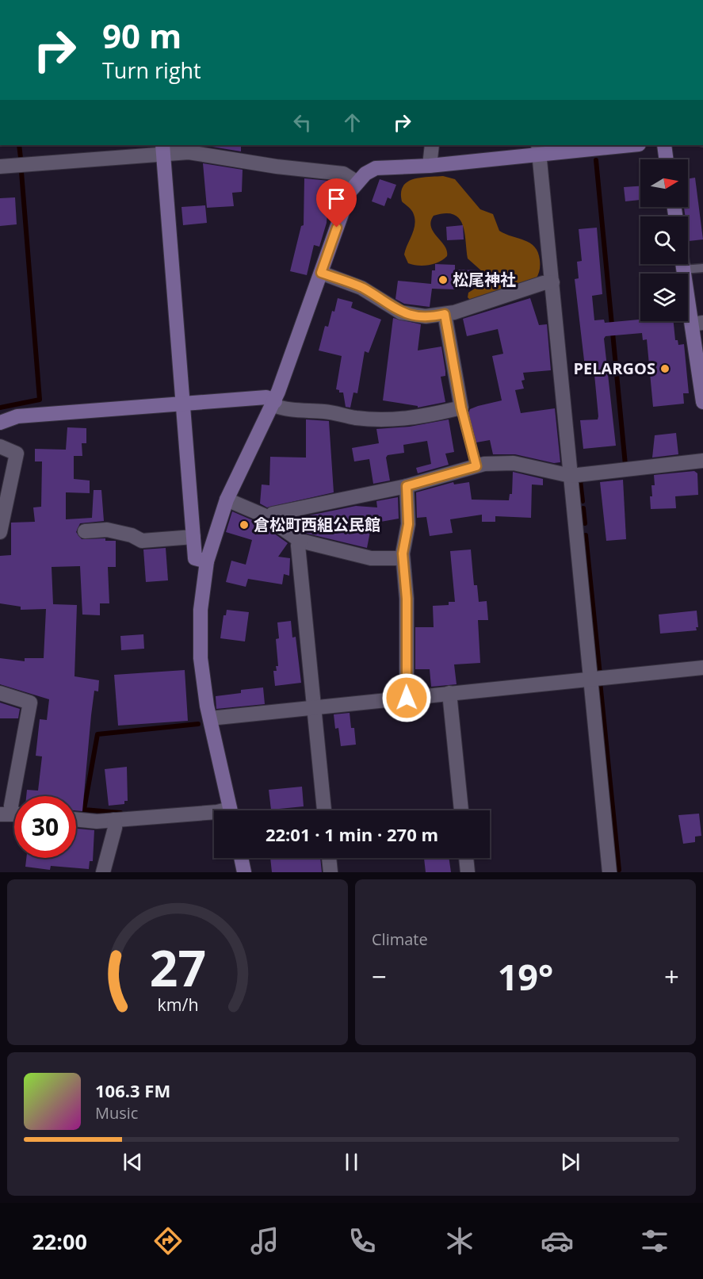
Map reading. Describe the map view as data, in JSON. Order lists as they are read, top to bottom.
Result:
{
  "places": ["松尾神社", "PELARGOS", "倉松町西組公民館"],
  "north": "right",
  "page": {
    "turn": ["90 m", "Turn right"],
    "limit": "30",
    "trip": "22:01 · 1 min · 270 m",
    "tile": "Climate",
    "heat": ["−", "19°", "+"],
    "song": ["106.3 FM", "Music"],
    "tabs": "22:00",
    "gauge": ["27", "km/h"]
  }
}
